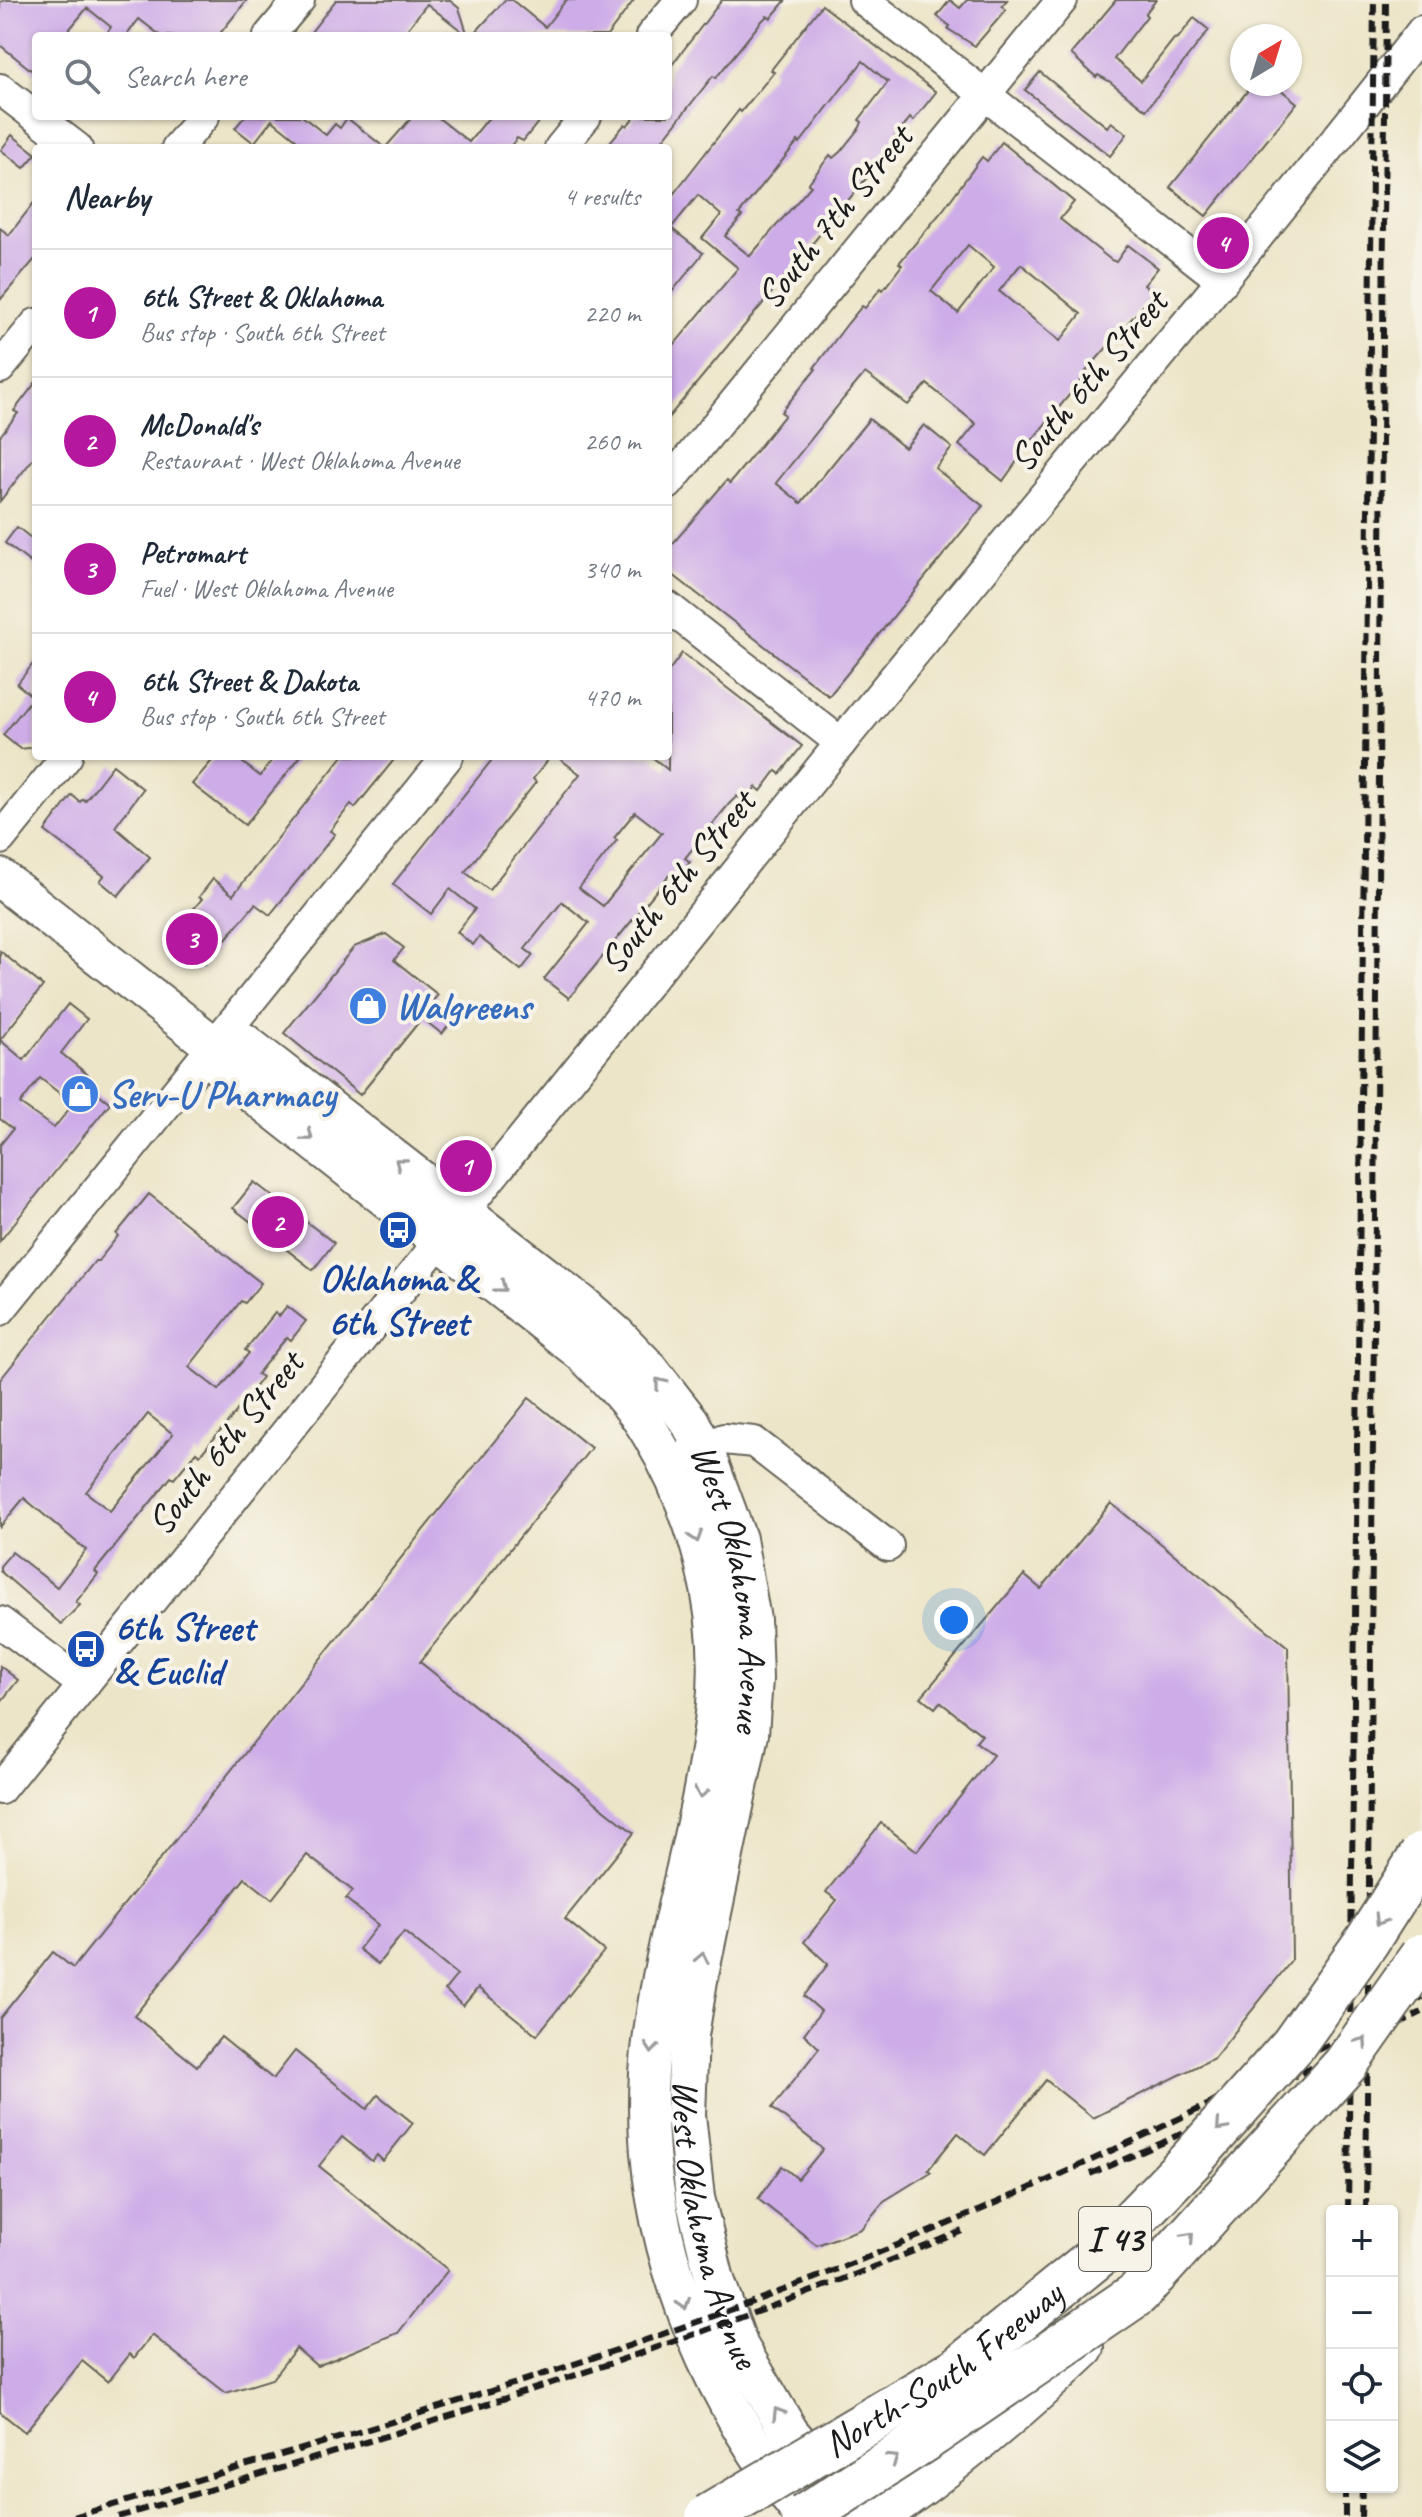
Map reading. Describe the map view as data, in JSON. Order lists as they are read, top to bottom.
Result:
{
  "streets": {
    "highway": ["I 43", "North-South Freeway"],
    "main road": ["West Oklahoma Avenue"],
    "street": ["South 7th Street", "South 6th Street"]
  },
  "crossings": [
    ["South 6th Street", "West Oklahoma Avenue"],
    ["West Oklahoma Avenue", "North-South Freeway"]
  ],
  "places": {
    "shop": ["Walgreens", "Serv-U Pharmacy"],
    "bus stop": ["Oklahoma & 6th Street", "6th Street & Euclid"]
  },
  "north": "top right",
  "page": {
    "search": "Search here",
    "heading": ["Nearby", "4 results"],
    "pins": [
      "4",
      "3",
      "1",
      "2"
    ],
    "list": [
      {
        "mark": "1",
        "name": "6th Street & Oklahoma",
        "note": "Bus stop · South 6th Street",
        "value": "220 m"
      },
      {
        "mark": "2",
        "name": "McDonald's",
        "note": "Restaurant · West Oklahoma Avenue",
        "value": "260 m"
      },
      {
        "mark": "3",
        "name": "Petromart",
        "note": "Fuel · West Oklahoma Avenue",
        "value": "340 m"
      },
      {
        "mark": "4",
        "name": "6th Street & Dakota",
        "note": "Bus stop · South 6th Street",
        "value": "470 m"
      }
    ],
    "map_buttons": ["+", "−"]
  }
}
